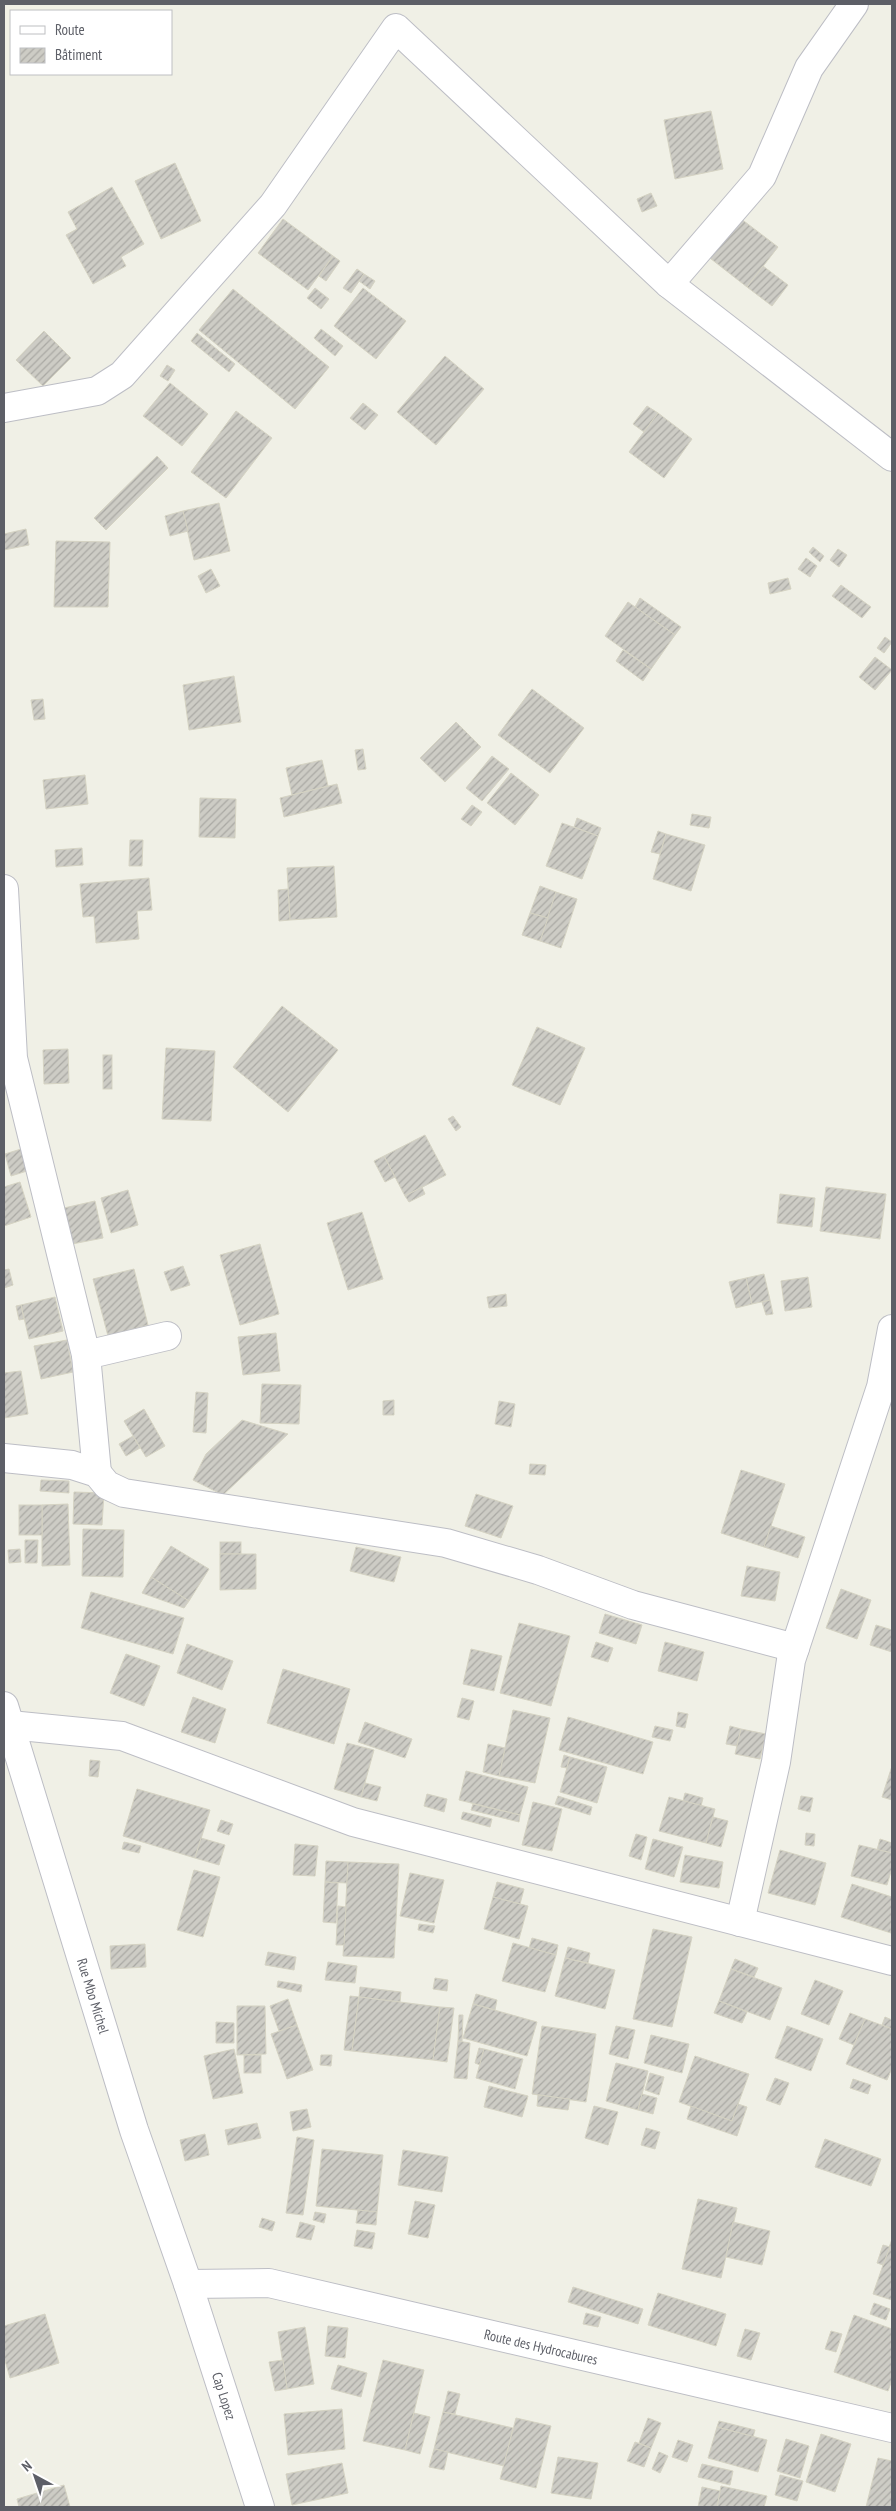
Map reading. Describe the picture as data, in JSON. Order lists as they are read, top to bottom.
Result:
{
  "streets": {
    "street": ["Rue Mbo Michel", "Route des Hydrocabures", "Cap Lopez"]
  },
  "crossings": [
    ["Rue Mbo Michel", "Route des Hydrocabures"],
    ["Rue Mbo Michel", "Cap Lopez"],
    ["Route des Hydrocabures", "Cap Lopez"]
  ],
  "legend": ["Route", "Bâtiment"],
  "north": "top left"
}
